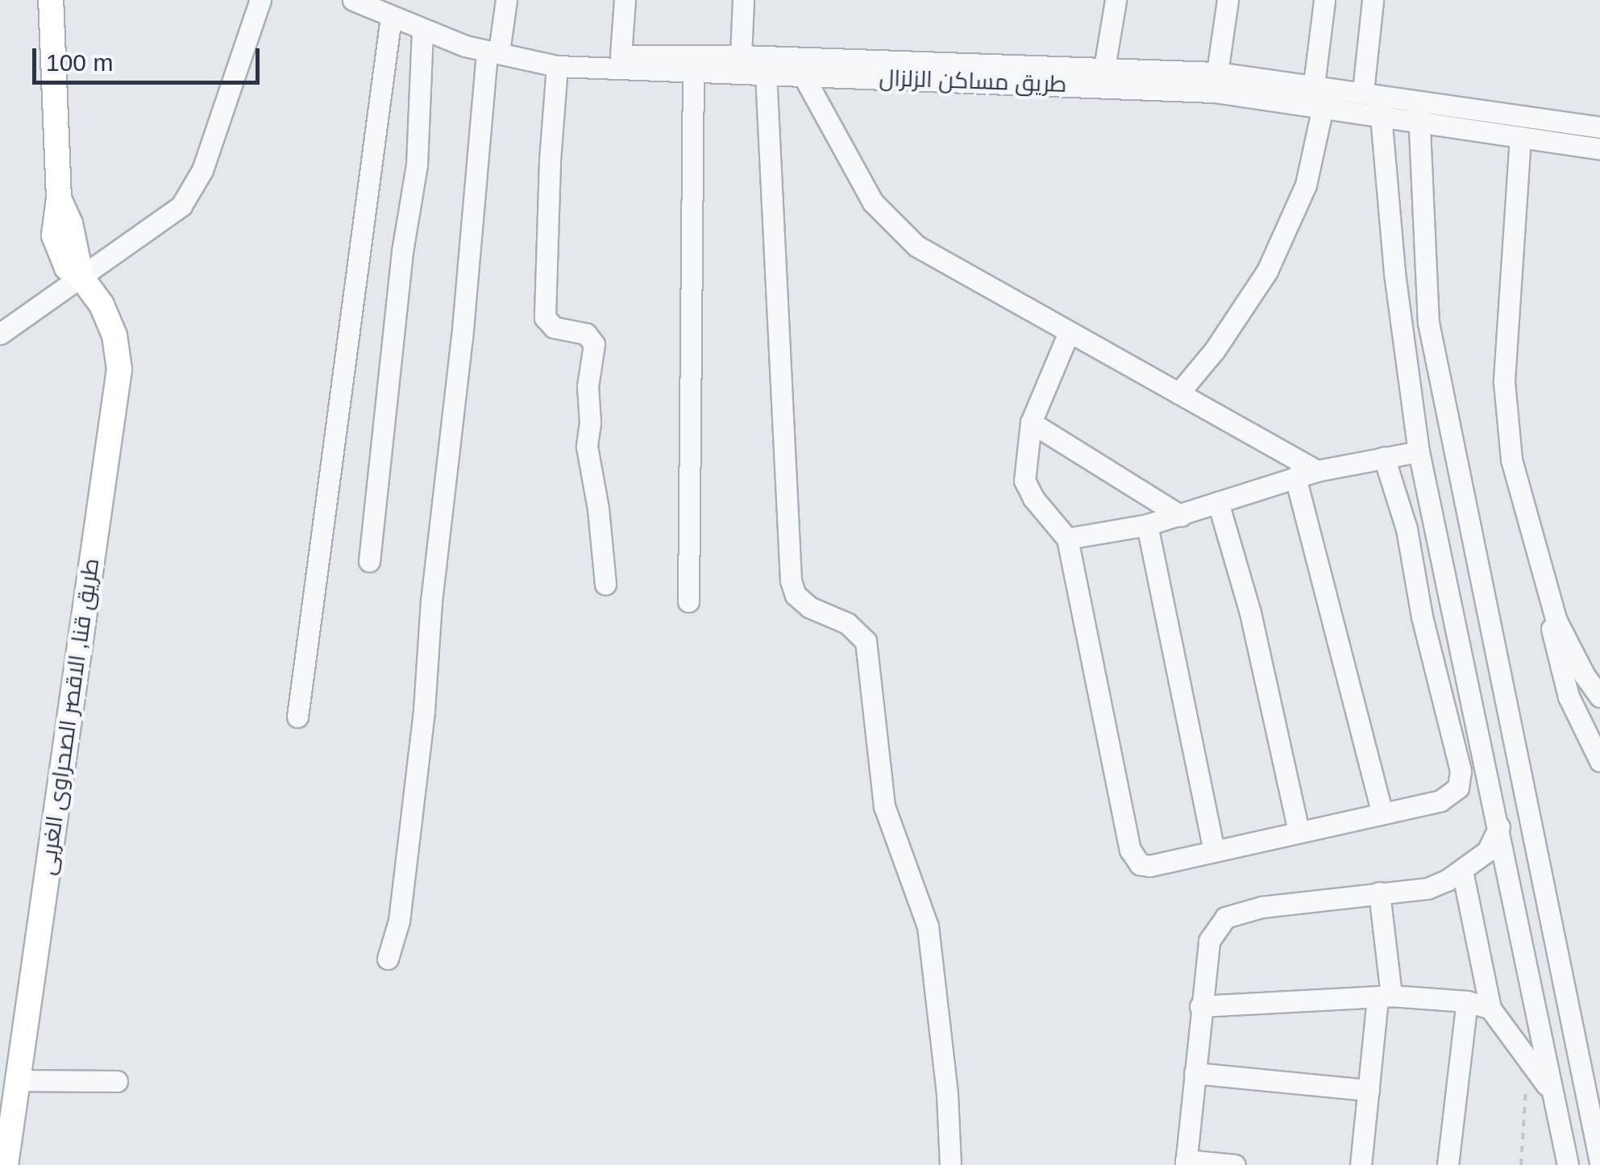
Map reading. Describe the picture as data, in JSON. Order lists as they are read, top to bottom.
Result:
{
  "streets": {
    "main road": ["طريق قنا, الاقصر الصحراوى الغربى"],
    "street": ["طريق مساكن الزلزال"]
  },
  "scale_bar": "100 m"
}
